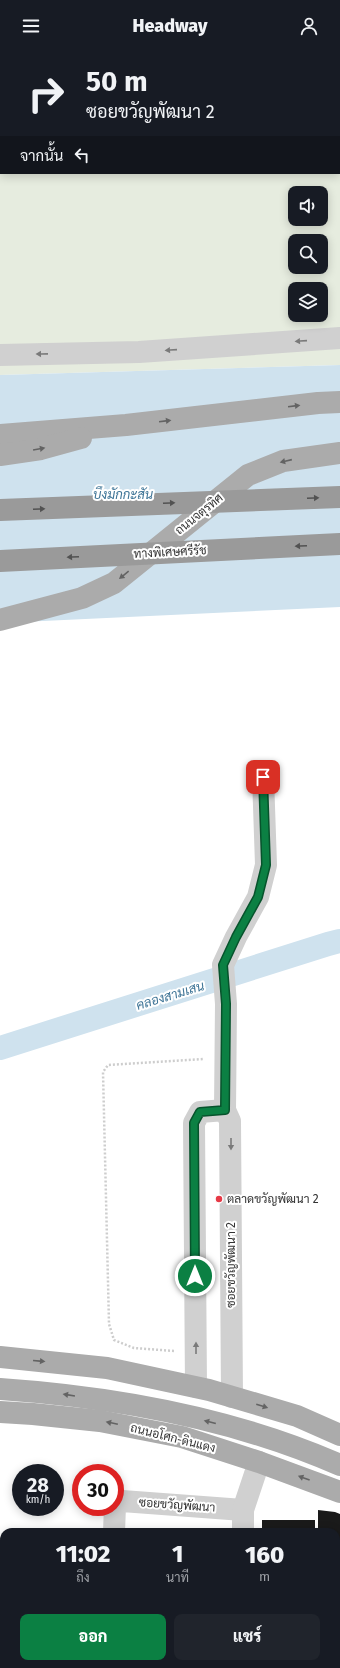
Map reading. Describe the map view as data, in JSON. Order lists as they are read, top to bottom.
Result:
{
  "streets": {
    "highway": ["ทางพิเศษศรีรัช"],
    "main road": ["ถนนจตุรทิศ", "ถนนอโศก-ดินแดง"],
    "street": ["ซอยขวัญพัฒนา 2", "ซอยขวัญพัฒนา"]
  },
  "water": ["บึงมักกะสัน", "คลองสามเสน"],
  "places": ["ตลาดขวัญพัฒนา 2"],
  "page": {
    "header": "Headway",
    "turn": ["50 m", "ซอยขวัญพัฒนา 2"],
    "then": "จากนั้น",
    "speed": "28 km/h",
    "limit": "30",
    "eta": [
      "11:02",
      "ถึง",
      "1",
      "นาที",
      "160",
      "m"
    ],
    "buttons": ["ออก", "แชร์"]
  }
}
